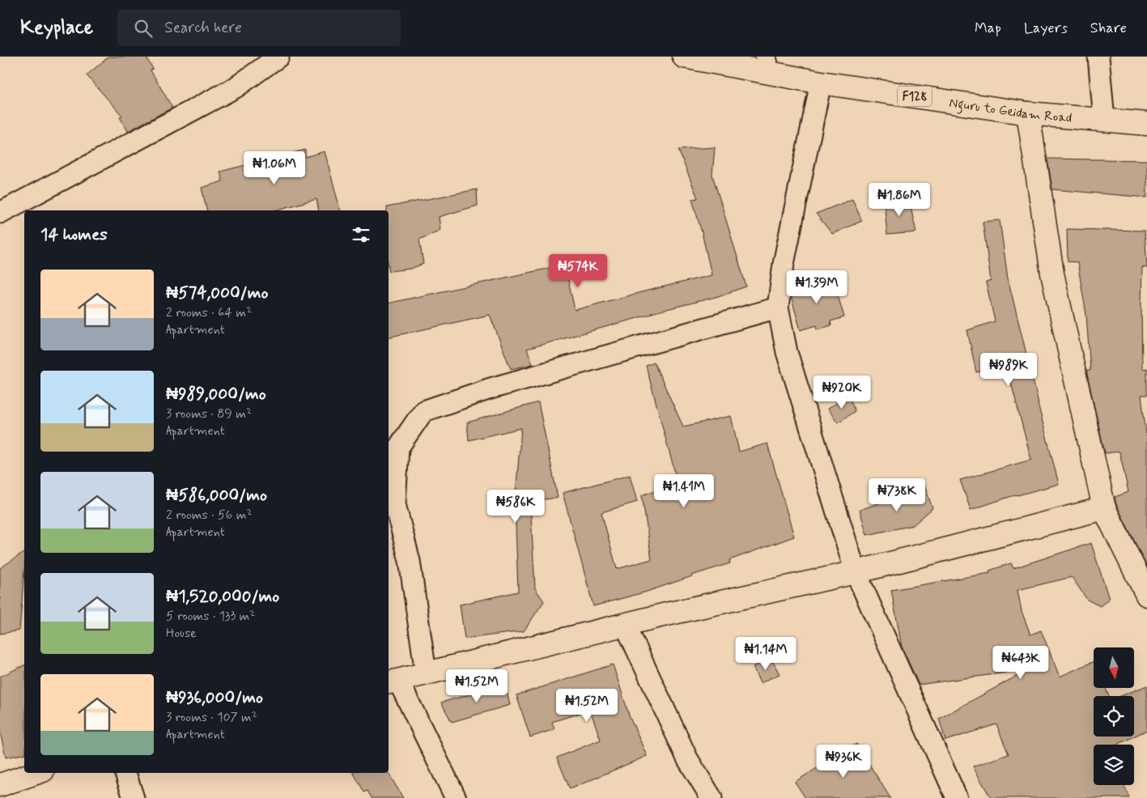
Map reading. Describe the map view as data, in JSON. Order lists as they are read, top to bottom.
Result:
{
  "streets": {
    "street": ["F128", "Nguru to Geidam Road"]
  },
  "north": "bottom",
  "page": {
    "header": "Keyplace",
    "search": "Search here",
    "nav": ["Map", "Layers", "Share"],
    "price": [
      "₦1.06M",
      "₦1.86M",
      "₦574K",
      "₦1.39M",
      "₦989K",
      "₦920K",
      "₦1.41M",
      "₦738K",
      "₦586K",
      "₦1.14M",
      "₦643K",
      "₦1.52M",
      "₦1.52M",
      "₦936K"
    ],
    "heading": "14 homes",
    "list": [
      {
        "name": "₦574,000/mo",
        "note": "2 rooms · 64 m² · Apartment"
      },
      {
        "name": "₦989,000/mo",
        "note": "3 rooms · 89 m² · Apartment"
      },
      {
        "name": "₦586,000/mo",
        "note": "2 rooms · 56 m² · Apartment"
      },
      {
        "name": "₦1,520,000/mo",
        "note": "5 rooms · 133 m² · House"
      },
      {
        "name": "₦936,000/mo",
        "note": "3 rooms · 107 m² · Apartment"
      }
    ]
  }
}
